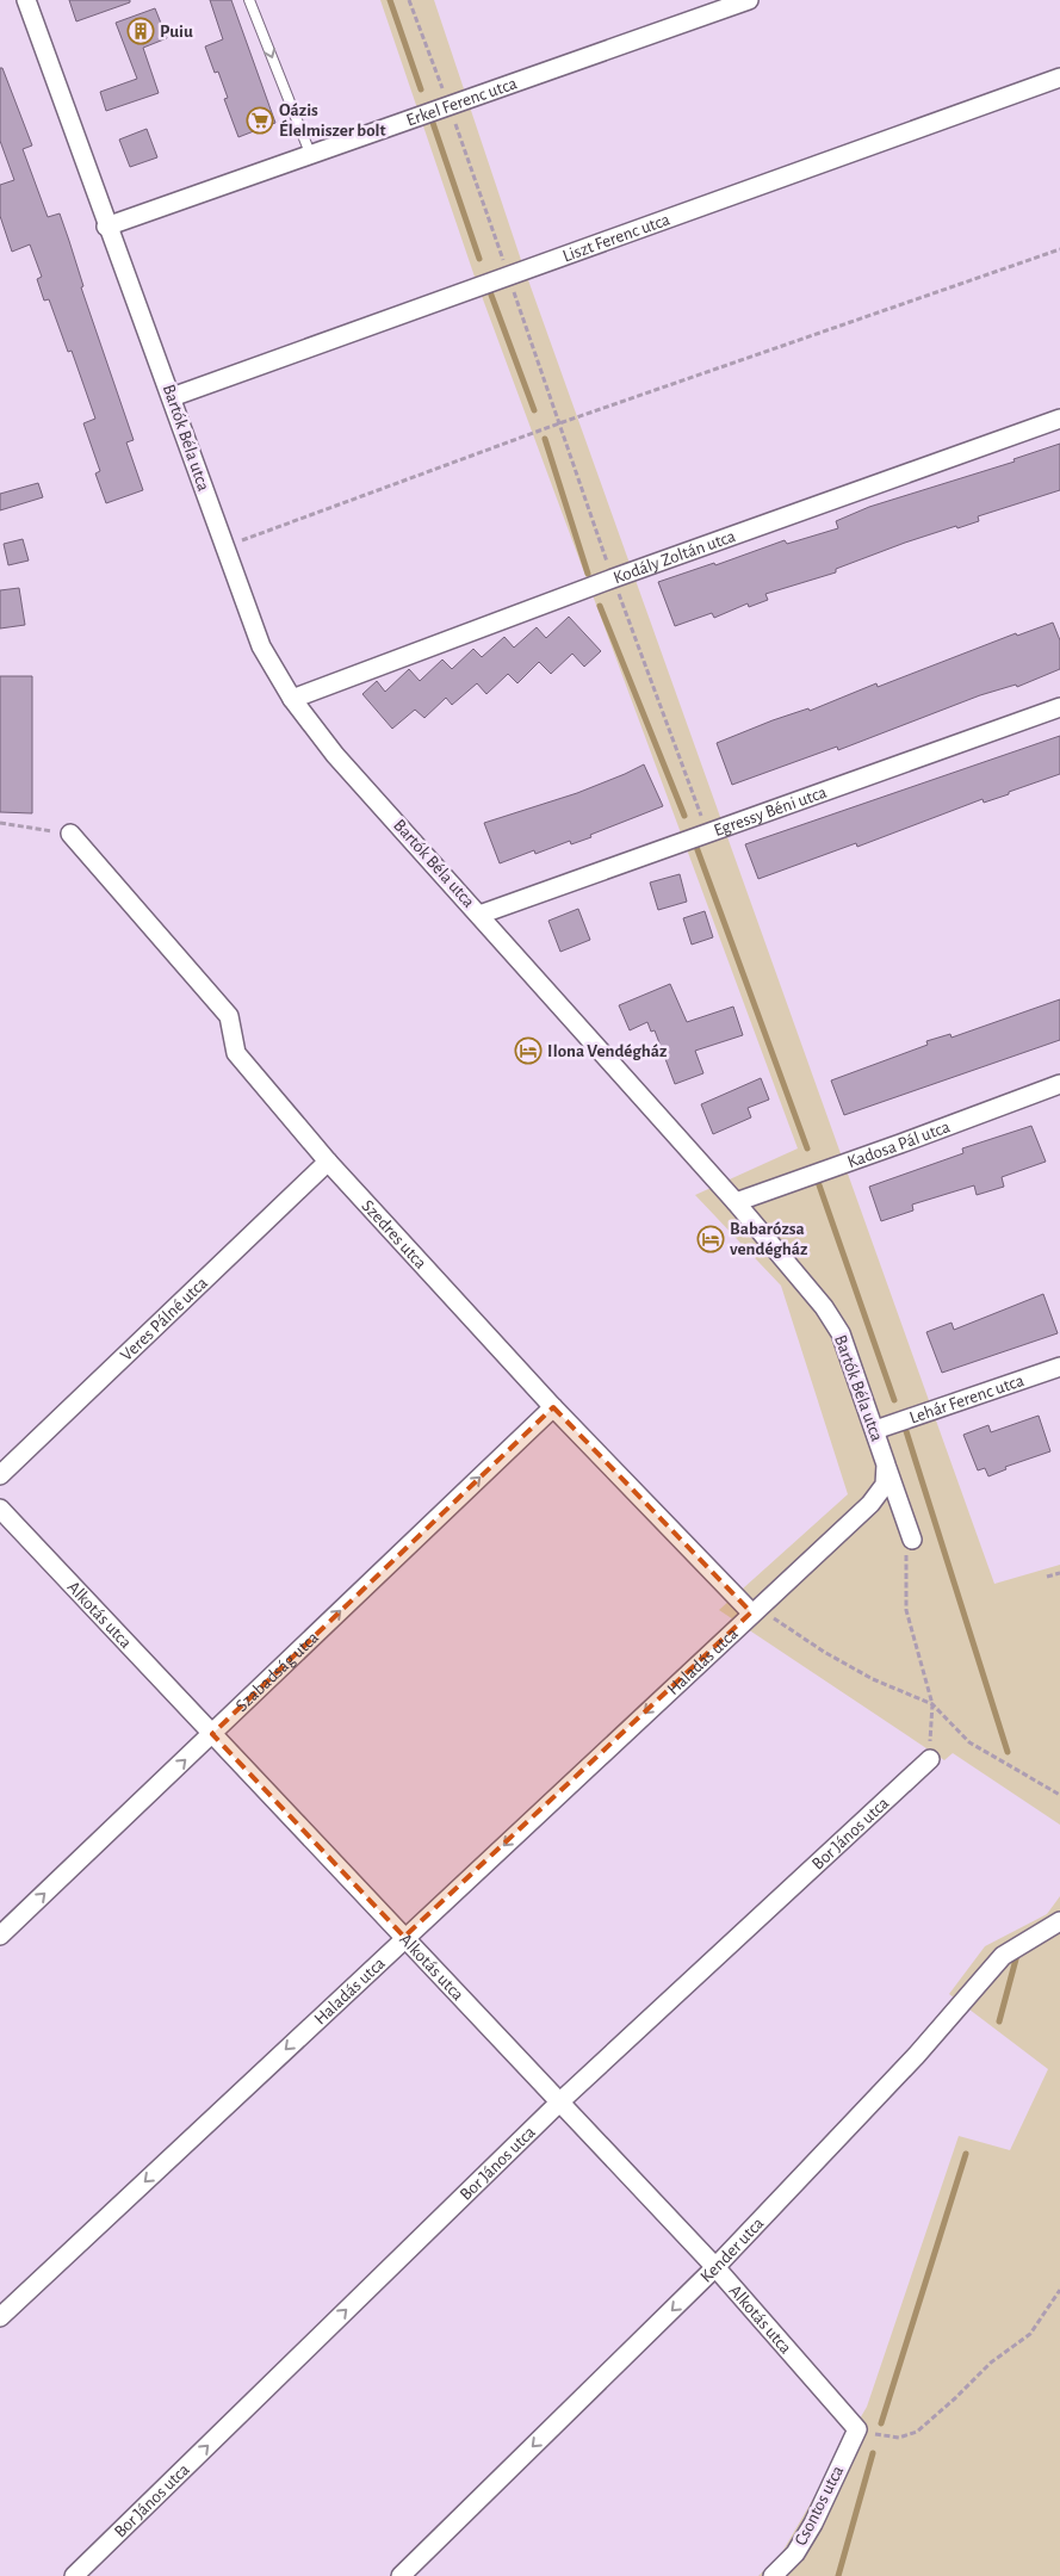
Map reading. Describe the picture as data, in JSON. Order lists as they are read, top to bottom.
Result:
{
  "streets": {
    "street": [
      "Erkel Ferenc utca",
      "Liszt Ferenc utca",
      "Bartók Béla utca",
      "Kodály Zoltán utca",
      "Egressy Béni utca",
      "Kadosa Pál utca",
      "Szedres utca",
      "Veres Pálné utca",
      "Lehár Ferenc utca",
      "Alkotás utca",
      "Haladás utca",
      "Szabadság utca",
      "Bor János utca",
      "Kender utca",
      "Csontos utca"
    ]
  },
  "crossings": [
    ["Erkel Ferenc utca", "Bartók Béla utca"],
    ["Liszt Ferenc utca", "Bartók Béla utca"],
    ["Bartók Béla utca", "Kodály Zoltán utca"],
    ["Bartók Béla utca", "Egressy Béni utca"],
    ["Bartók Béla utca", "Kadosa Pál utca"],
    ["Bartók Béla utca", "Szedres utca"],
    ["Bartók Béla utca", "Lehár Ferenc utca"],
    ["Bartók Béla utca", "Haladás utca"],
    ["Szedres utca", "Veres Pálné utca"],
    ["Szedres utca", "Haladás utca"],
    ["Szedres utca", "Szabadság utca"],
    ["Alkotás utca", "Haladás utca"],
    ["Alkotás utca", "Szabadság utca"],
    ["Alkotás utca", "Bor János utca"],
    ["Alkotás utca", "Kender utca"],
    ["Alkotás utca", "Csontos utca"]
  ],
  "one_way": [
    "Haladás utca",
    "Szabadság utca",
    "Bor János utca",
    "Kender utca"
  ],
  "places": {
    "building": ["Puiu"],
    "supermarket": ["Oázis Élelmiszer bolt"],
    "hotel": ["Ilona Vendégház", "Babarózsa vendégház"]
  }
}
